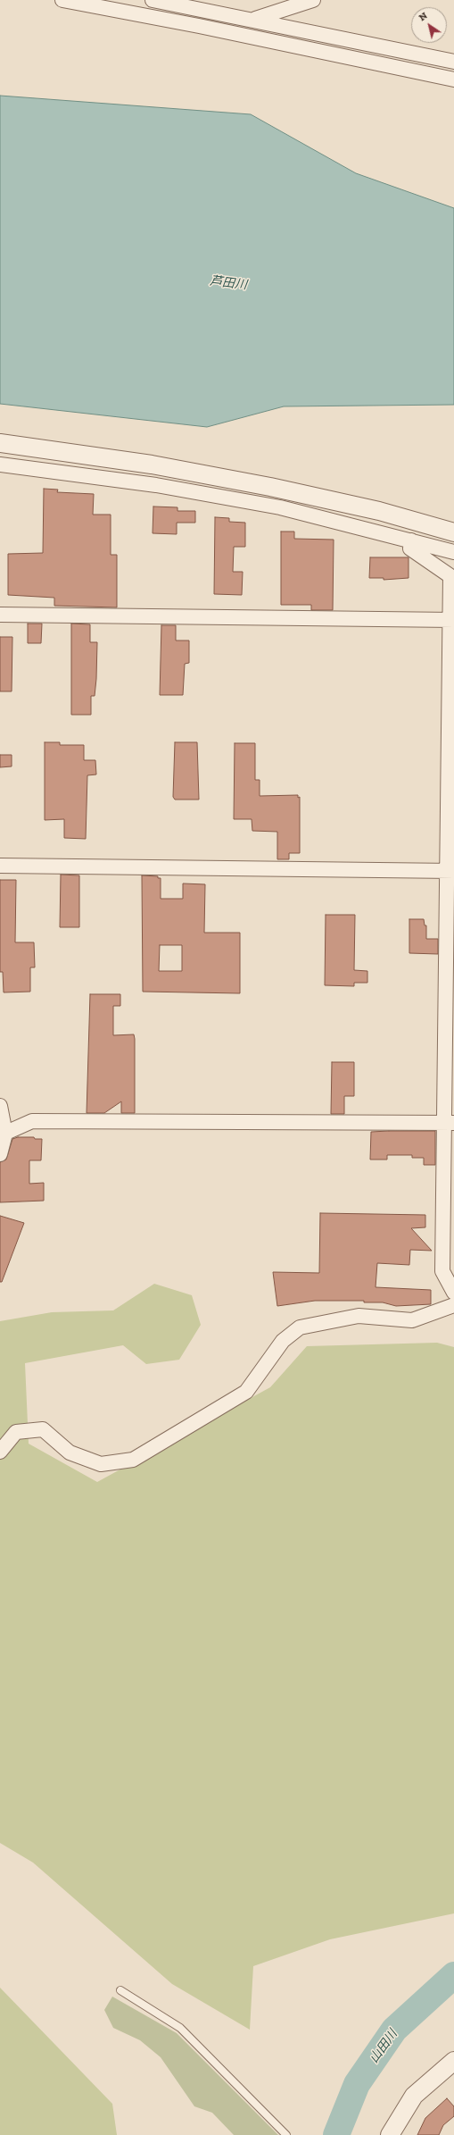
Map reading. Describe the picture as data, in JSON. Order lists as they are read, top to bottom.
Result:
{
  "water": ["芦田川", "山田川"],
  "north": "top left"
}
